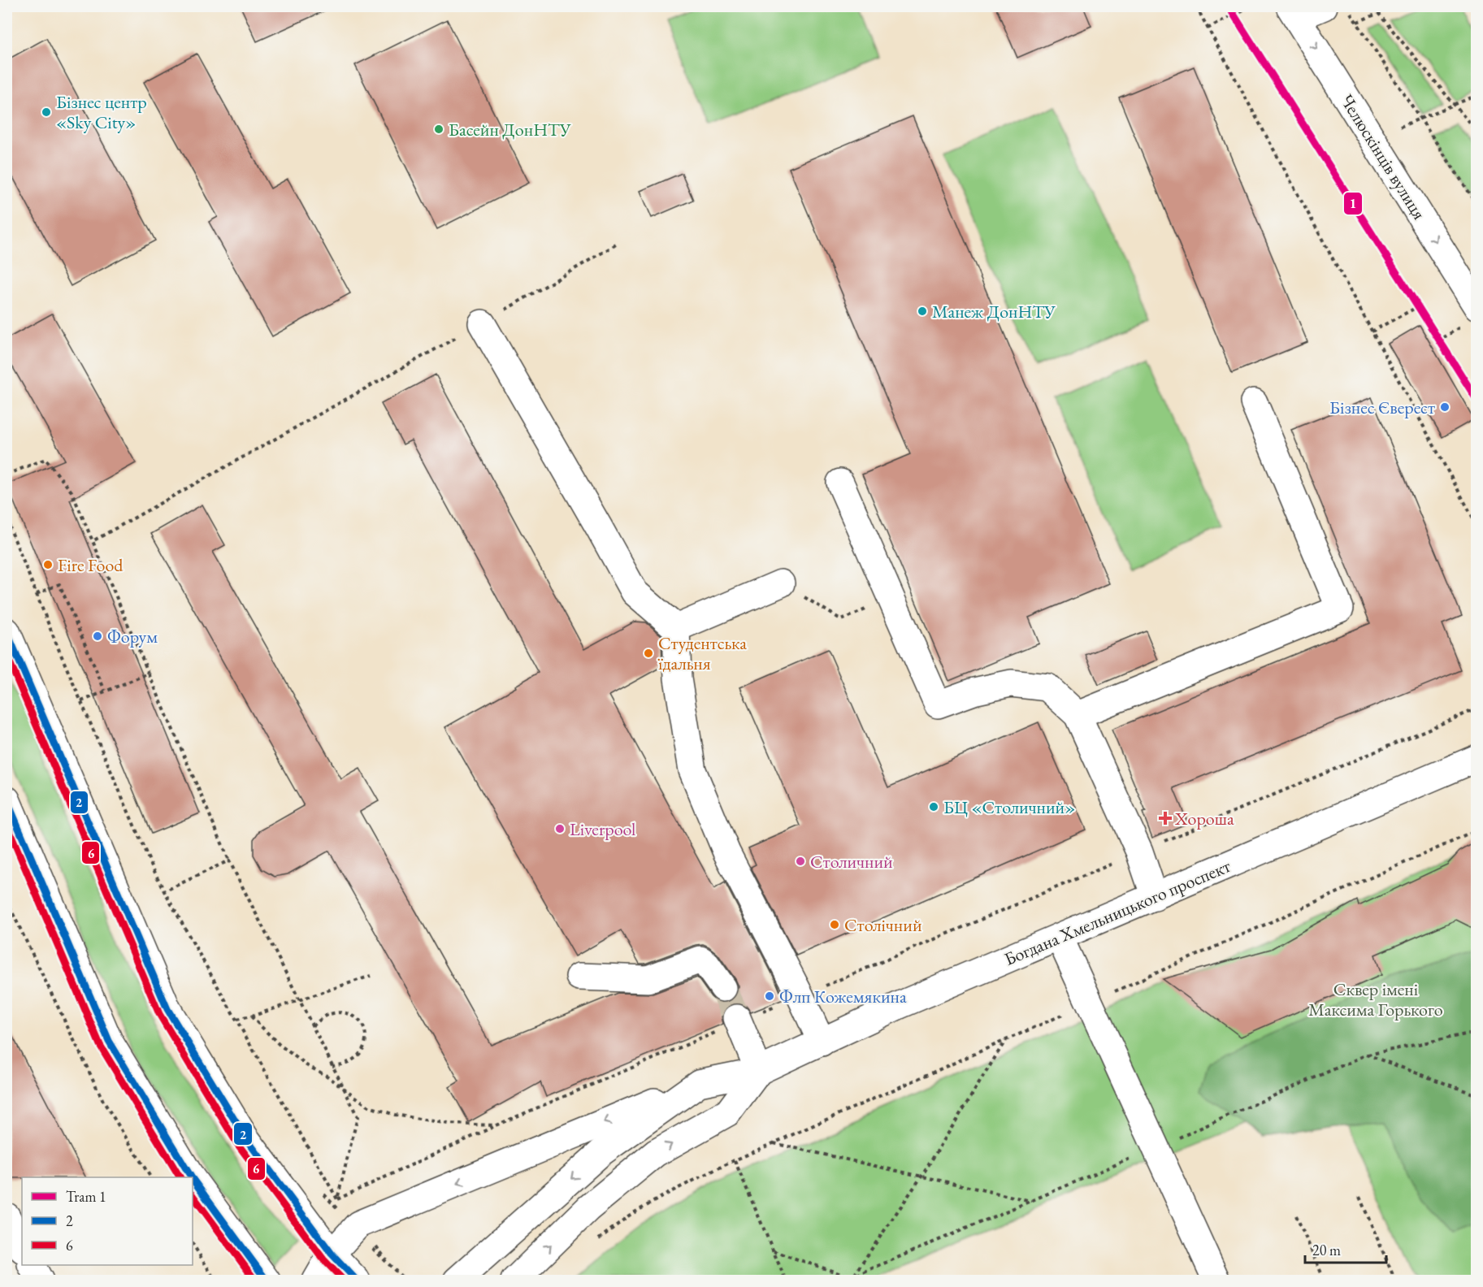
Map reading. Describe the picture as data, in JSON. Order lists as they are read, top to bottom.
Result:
{
  "streets": {
    "main road": ["Челюскінців вулиця", "Богдана Хмельницького проспект"]
  },
  "one_way": ["Челюскінців вулиця"],
  "parks": ["Сквер імені Максима Горького"],
  "places": {
    "other": [
      "Бізнес центр «Sky City»",
      "Басейн ДонНТУ",
      "Манеж ДонНТУ",
      "Бізнес Єверест",
      "Fire Food",
      "Форум",
      "Студентська їдальня",
      "БЦ «Столичний»",
      "Liverpool",
      "Столичний",
      "Столічний",
      "Флп Кожемякина"
    ],
    "health": ["Хороша"]
  },
  "lines": ["tram line 1", "transit line 2", "transit line 6"],
  "legend": ["Tram 1", "2", "6"],
  "scale_bar": "20 m"
}
